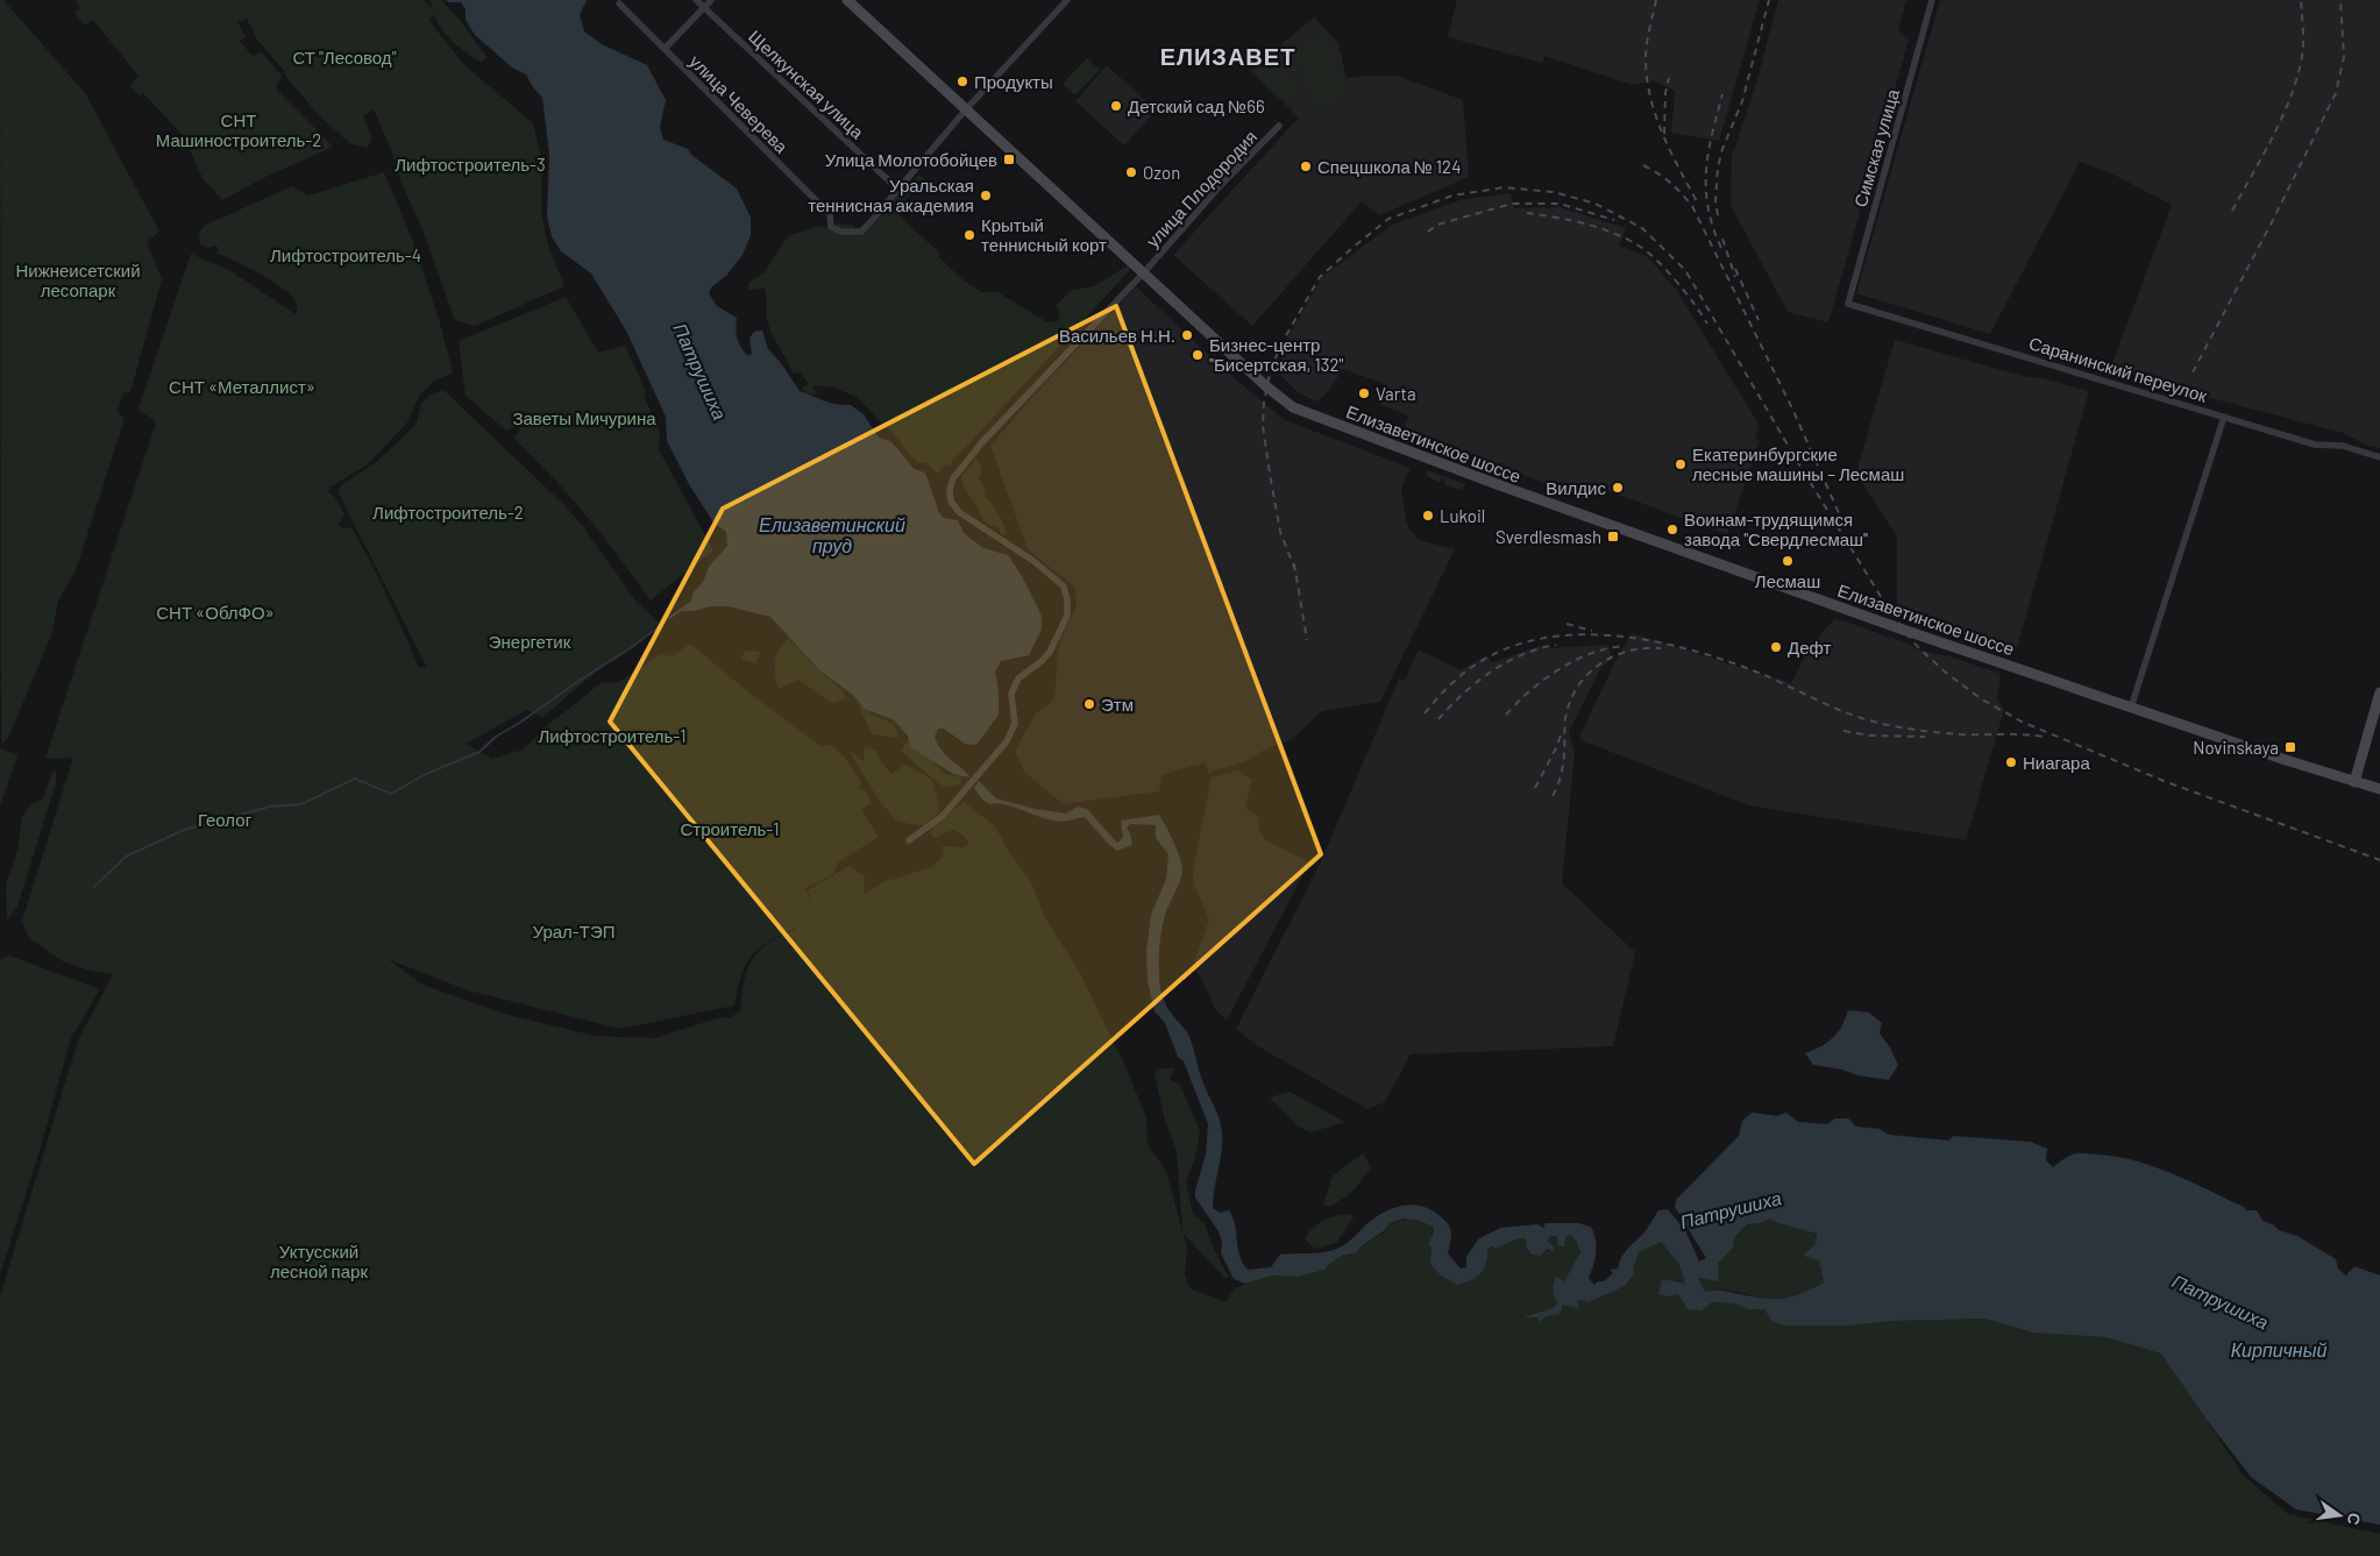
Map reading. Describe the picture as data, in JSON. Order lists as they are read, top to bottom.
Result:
{
  "streets": {
    "main road": ["Елизаветинское шоссе"],
    "street": [
      "Щелкунская улица",
      "улица Чеверева",
      "Симская улица",
      "улица Плодородия",
      "Саранинский переулок"
    ]
  },
  "crossings": [
    ["Щелкунская улица", "улица Чеверева"],
    ["Симская улица", "Саранинский переулок"],
    ["улица Плодородия", "Елизаветинское шоссе"]
  ],
  "districts": ["ЕЛИЗАВЕТ"],
  "water": ["Патрушиха", "Елизаветинский пруд", "Кирпичный"],
  "parks": [
    "СТ \"Лесовод\"",
    "СНТ Машиностроитель-2",
    "Лифтостроитель-3",
    "Лифтостроитель-4",
    "Нижнеисетский лесопарк",
    "СНТ «Металлист»",
    "Заветы Мичурина",
    "Лифтостроитель-2",
    "СНТ «ОблФО»",
    "Энергетик",
    "Лифтостроитель-1",
    "Геолог",
    "Строитель-1",
    "Урал-ТЭП",
    "Уктусский лесной парк"
  ],
  "places": {
    "other": [
      "Продукты",
      "Детский сад №66",
      "Спецшкола № 124",
      "Ozon",
      "Уральская теннисная академия",
      "Крытый теннисный корт",
      "Васильев Н.Н.",
      "Бизнес-центр \"Бисертская, 132\"",
      "Varta",
      "Екатеринбургские лесные машины – Лесмаш",
      "Вилдис",
      "Lukoil",
      "Воинам-трудящимся завода \"Свердлесмаш\"",
      "Лесмаш",
      "Дефт",
      "Этм",
      "Ниагара"
    ],
    "transit": ["Улица Молотобойцев", "Sverdlesmash", "Novinskaya"]
  },
  "north": "right"
}
